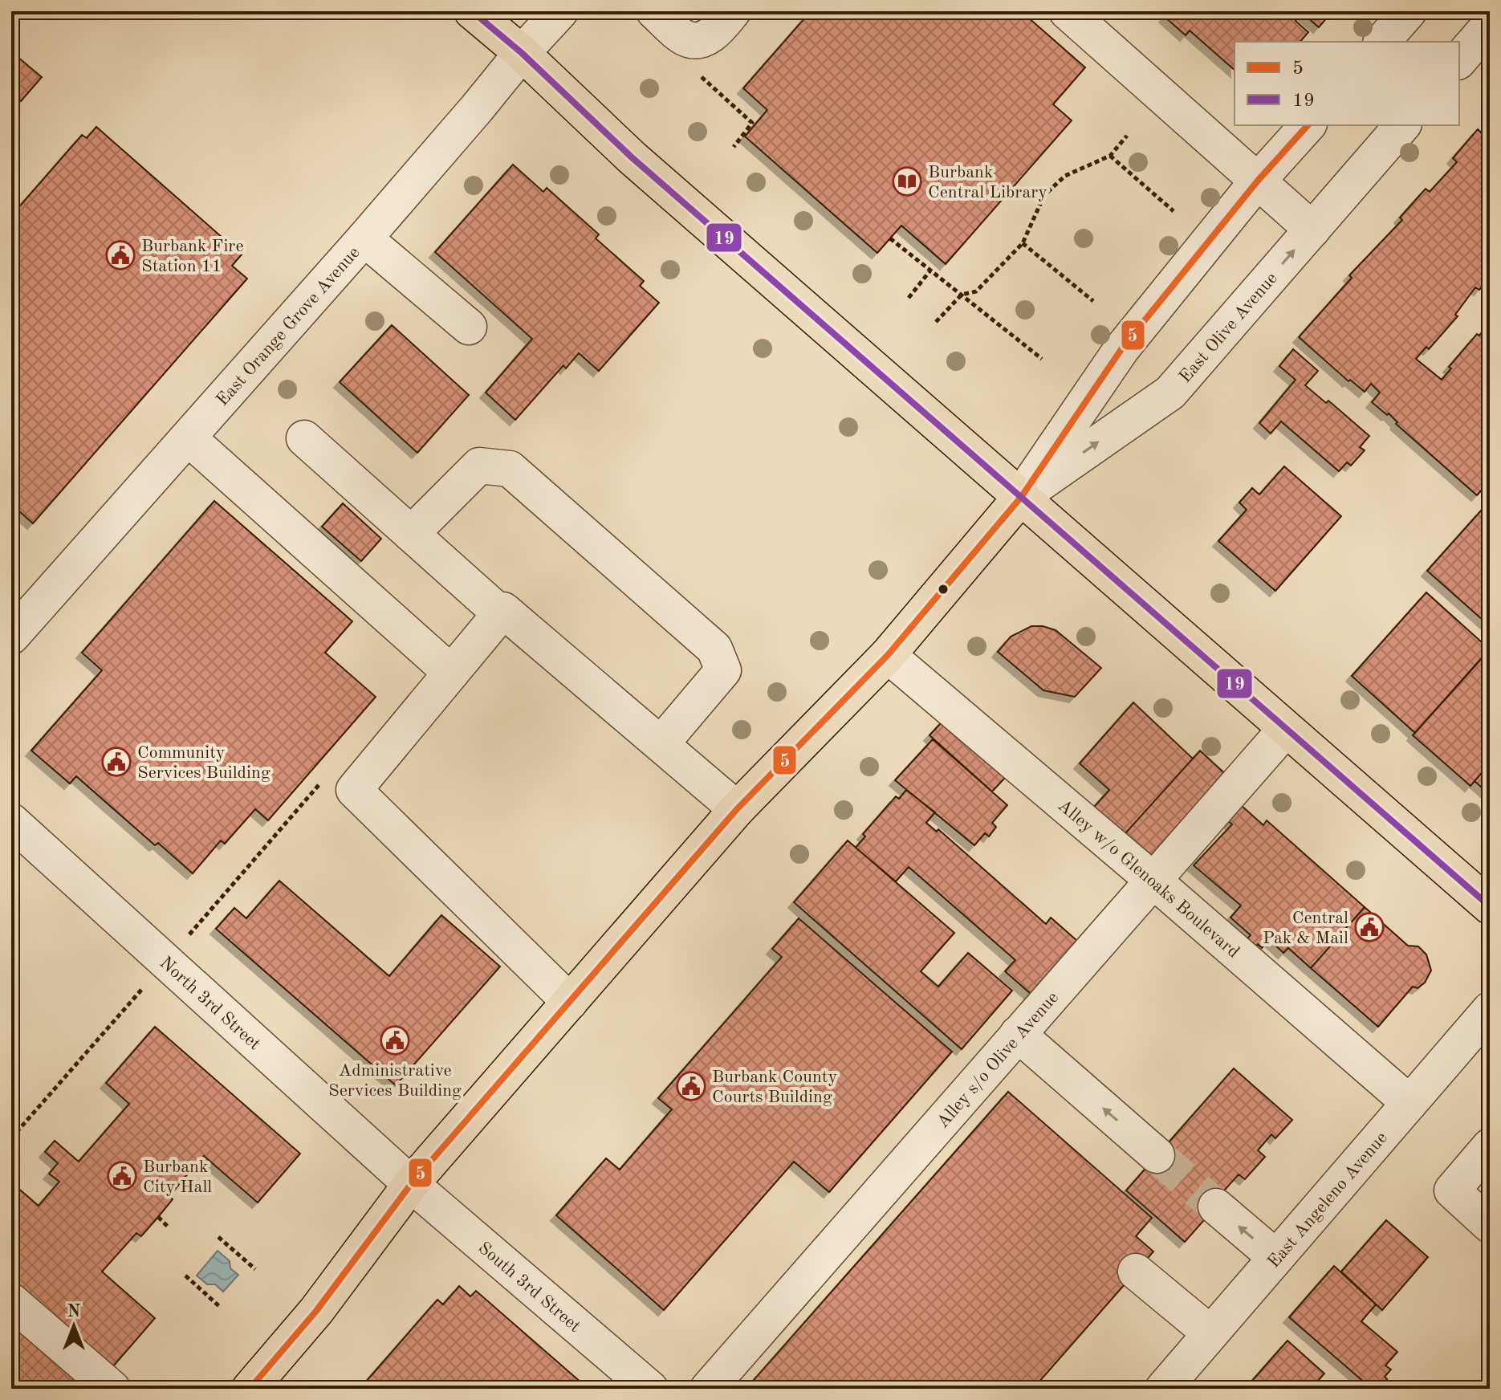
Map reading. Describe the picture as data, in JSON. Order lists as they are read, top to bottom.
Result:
{
  "streets": {
    "main road": ["East Olive Avenue"],
    "street": [
      "East Orange Grove Avenue",
      "Alley w/o Glenoaks Boulevard",
      "North 3rd Street",
      "Alley s/o Olive Avenue",
      "East Angeleno Avenue",
      "South 3rd Street"
    ]
  },
  "crossings": [
    ["East Olive Avenue", "Alley w/o Glenoaks Boulevard"],
    ["East Olive Avenue", "North 3rd Street"],
    ["East Olive Avenue", "South 3rd Street"],
    ["Alley w/o Glenoaks Boulevard", "Alley s/o Olive Avenue"],
    ["Alley w/o Glenoaks Boulevard", "East Angeleno Avenue"],
    ["North 3rd Street", "South 3rd Street"]
  ],
  "places": {
    "library": ["Burbank Central Library"],
    "public building": [
      "Burbank Fire Station 11",
      "Community Services Building",
      "Central Pak & Mail",
      "Administrative Services Building",
      "Burbank County Courts Building",
      "Burbank City Hall"
    ]
  },
  "lines": ["transit line 19", "transit line 5"],
  "legend": ["5", "19"],
  "north": "top"
}
